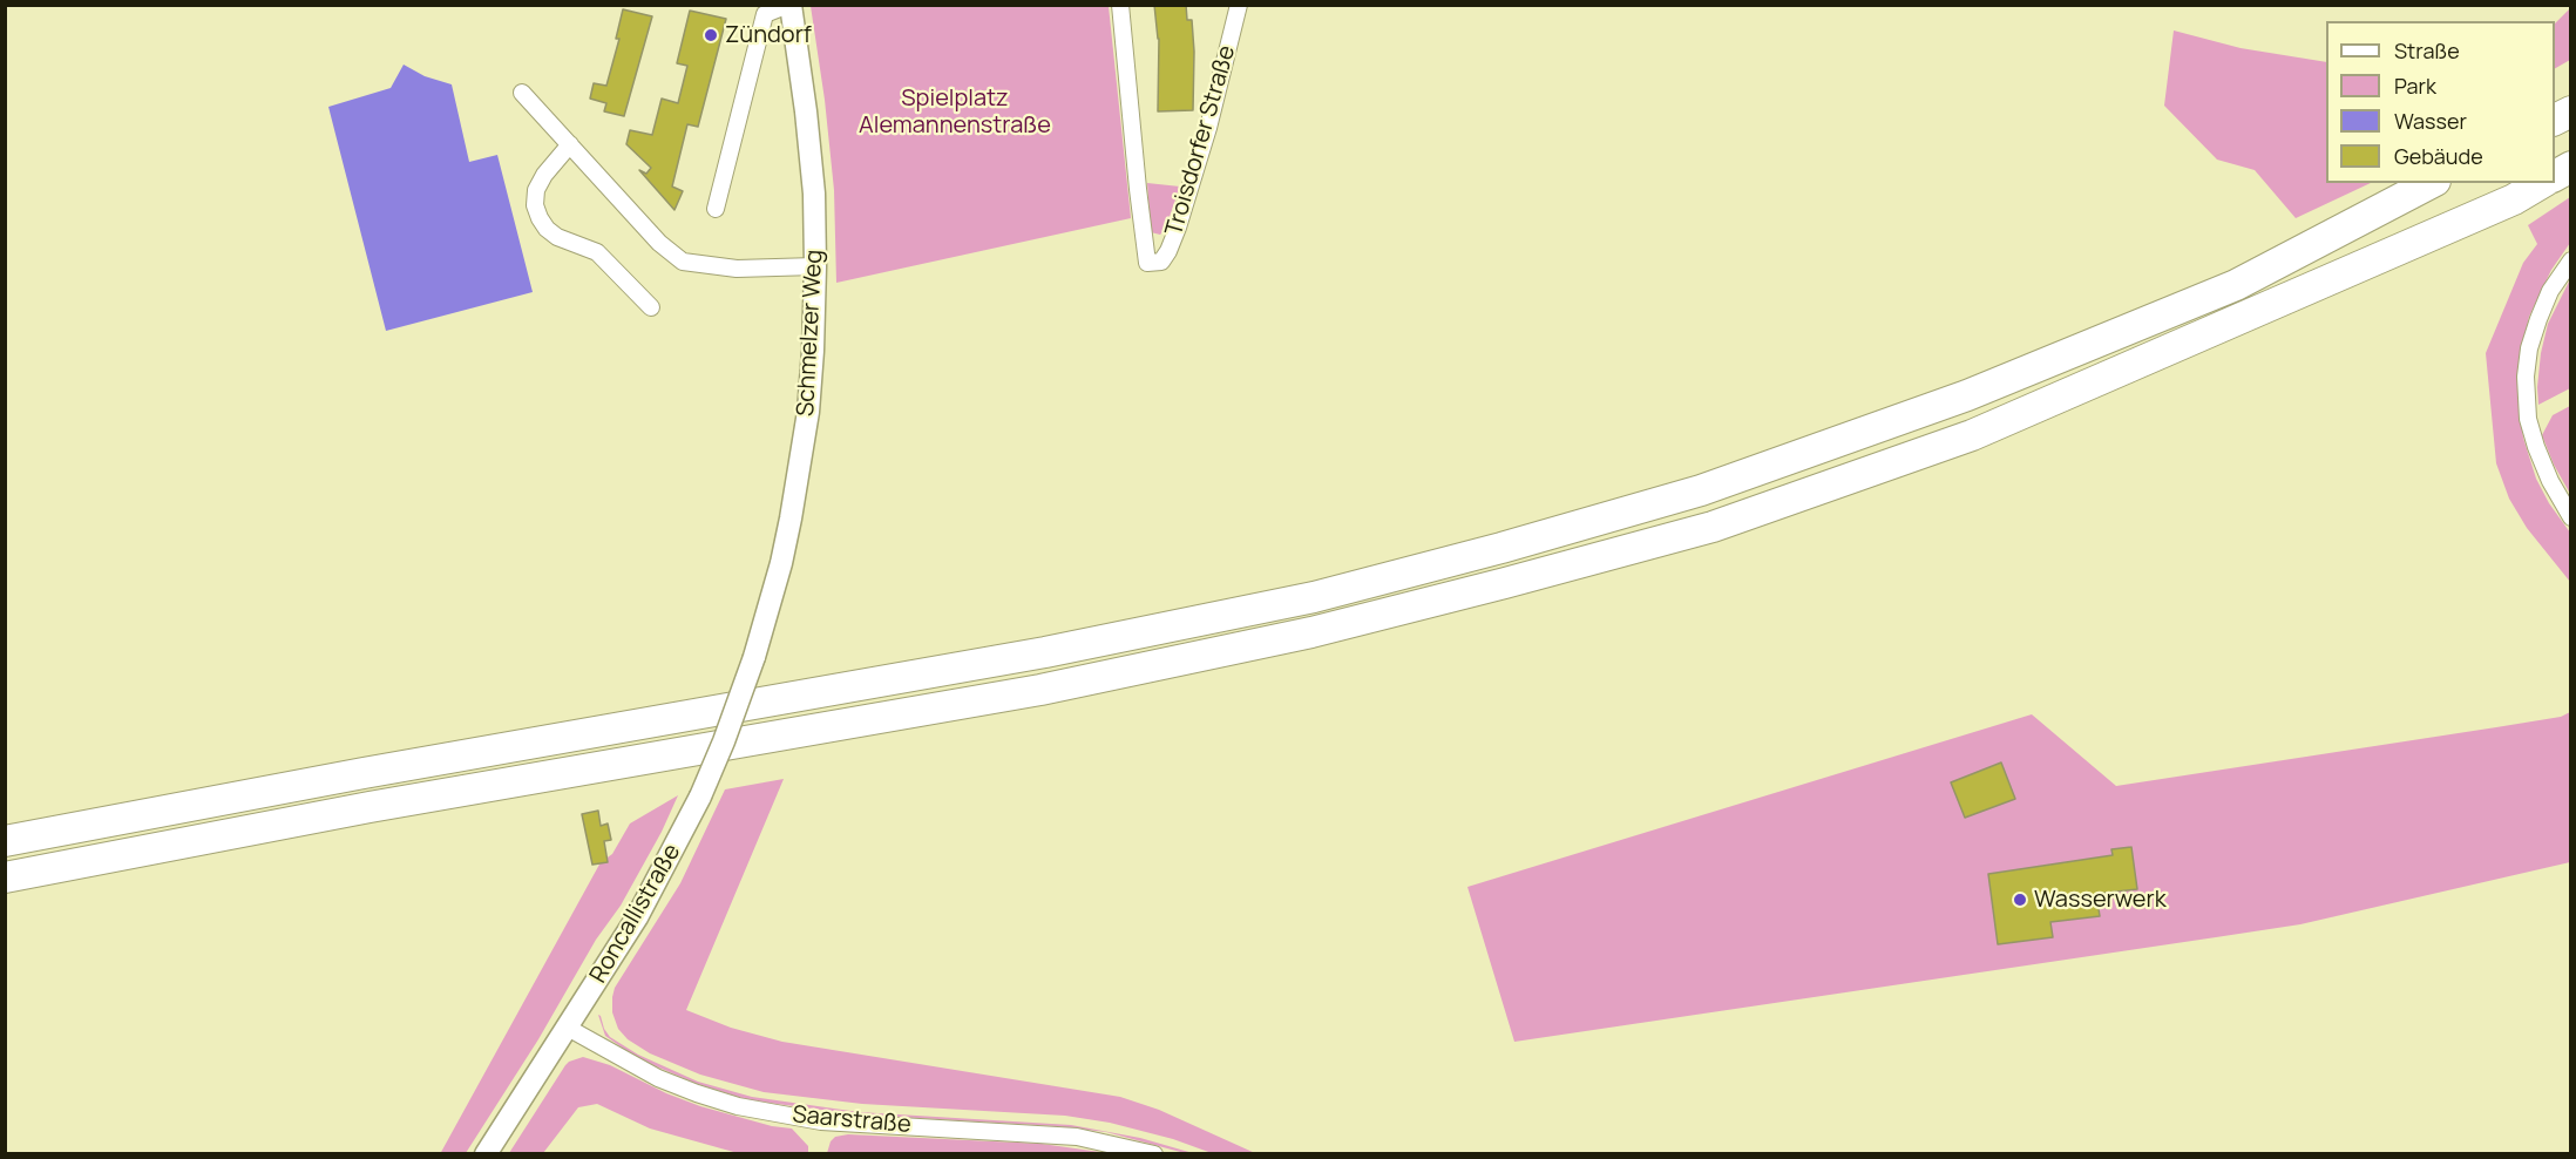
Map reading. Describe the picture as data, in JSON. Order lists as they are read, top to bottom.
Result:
{
  "streets": {
    "street": [
      "Troisdorfer Straße",
      "Schmelzer Weg",
      "Roncallistraße",
      "Saarstraße"
    ]
  },
  "crossings": [
    ["Schmelzer Weg", "Roncallistraße"],
    ["Roncallistraße", "Saarstraße"]
  ],
  "parks": ["Spielplatz Alemannenstraße"],
  "places": ["Zündorf", "Wasserwerk"],
  "legend": [
    "Straße",
    "Park",
    "Wasser",
    "Gebäude"
  ]
}
